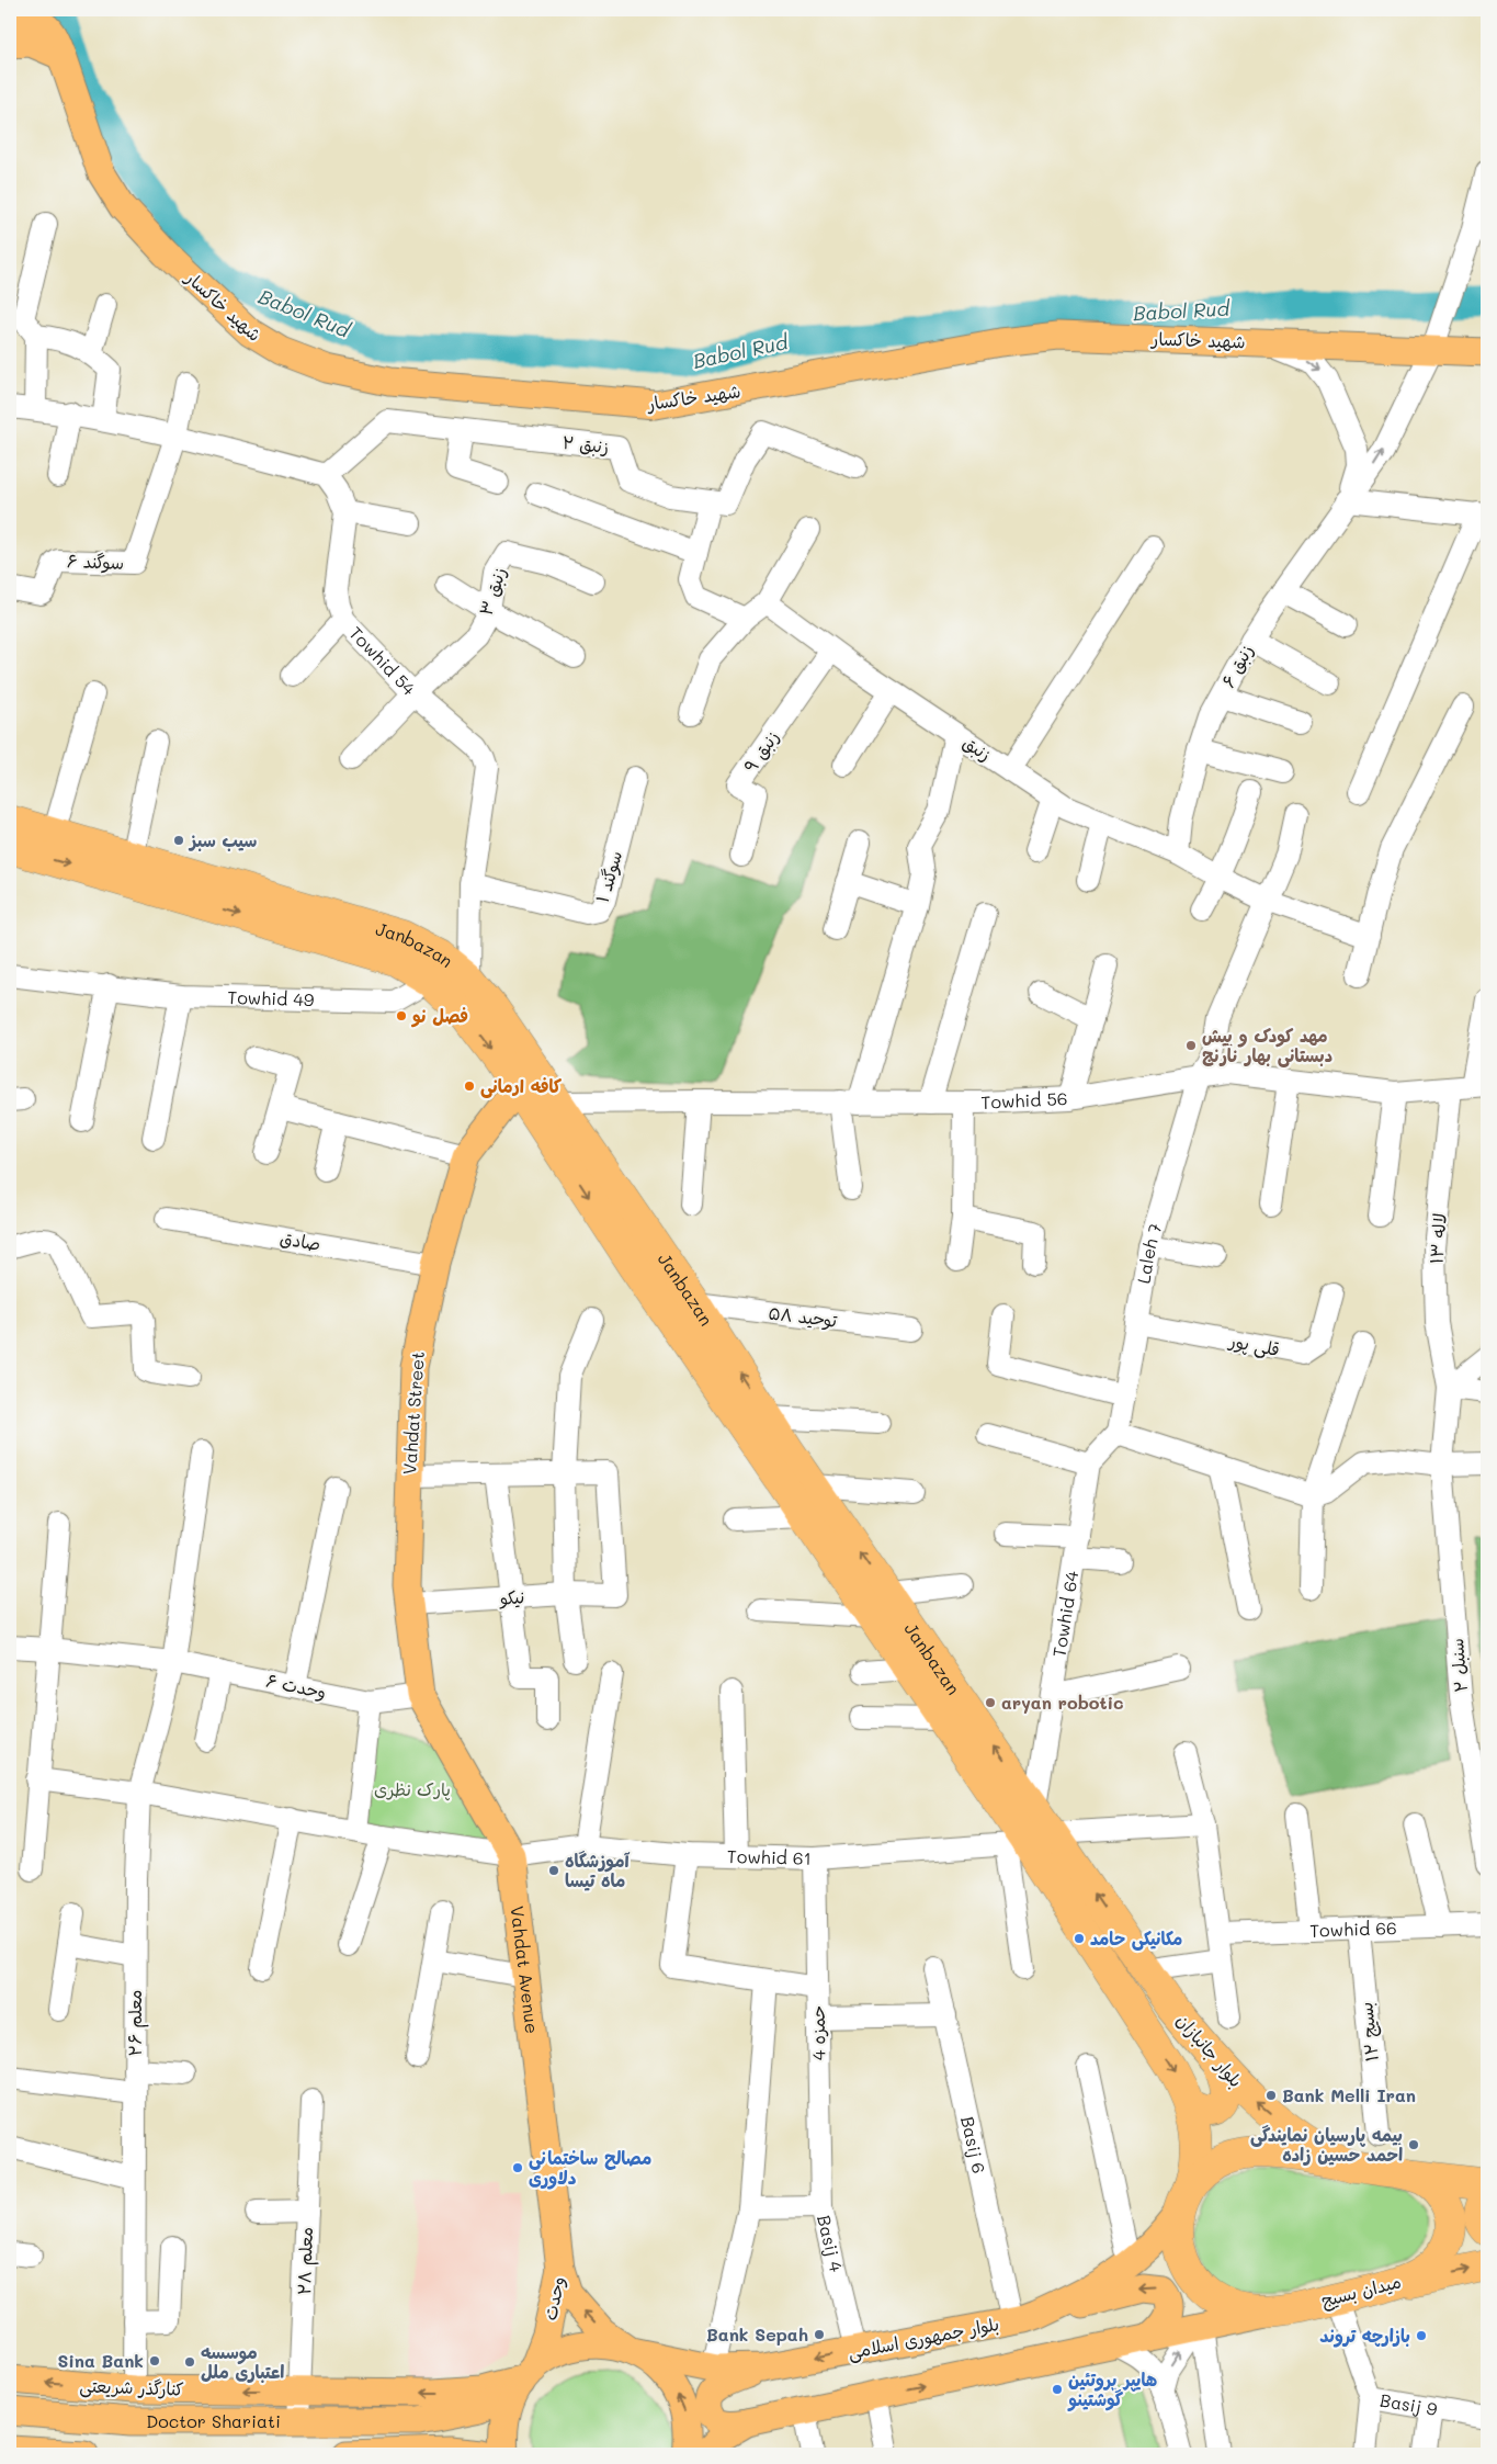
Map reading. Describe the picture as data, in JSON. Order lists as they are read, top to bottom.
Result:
{
  "streets": {
    "highway": ["Janbazan", "بلوار جانبازان", "میدان بسیج"],
    "main road": [
      "شهید خاکسار",
      "Vahdat Street",
      "Vahdat Avenue",
      "وحدت",
      "بلوار جمهوری اسلامی",
      "کنارگذر شریعتی",
      "Doctor Shariati"
    ],
    "street": [
      "زنبق ۲",
      "سوگند ۶",
      "زنبق ۳",
      "Towhid 54",
      "زنبق ۶",
      "زنبق",
      "زنبق ۹",
      "سوگند ۱",
      "Towhid 49",
      "Towhid 56",
      "لاله ۱۳",
      "صادق",
      "Laleh 7",
      "توحید ۵۸",
      "قلی پور",
      "نیکو",
      "Towhid 64",
      "سنبل ۲",
      "وحدت ۶",
      "Towhid 61",
      "Towhid 66",
      "معلم ۲۶",
      "بسیج ۱۲",
      "حمزه 4",
      "Basij 6",
      "Basij 4",
      "معلم ۲۸",
      "Basij 9"
    ]
  },
  "crossings": [
    ["شهید خاکسار", "زنبق ۶"],
    ["زنبق ۳", "Towhid 54"],
    ["Towhid 54", "سوگند ۱"],
    ["Towhid 54", "Janbazan"],
    ["زنبق ۶", "زنبق"],
    ["زنبق", "زنبق ۹"],
    ["زنبق", "Laleh 7"],
    ["Janbazan", "Towhid 49"],
    ["Janbazan", "Towhid 56"],
    ["Janbazan", "توحید ۵۸"],
    ["Janbazan", "Vahdat Street"],
    ["Janbazan", "Towhid 64"],
    ["Janbazan", "Towhid 61"],
    ["Janbazan", "بلوار جانبازان"],
    ["Towhid 56", "لاله ۱۳"],
    ["Towhid 56", "Laleh 7"],
    ["لاله ۱۳", "سنبل ۲"],
    ["صادق", "Vahdat Street"],
    ["Laleh 7", "قلی پور"],
    ["Vahdat Street", "نیکو"],
    ["Vahdat Street", "وحدت ۶"],
    ["Vahdat Street", "Vahdat Avenue"],
    ["وحدت ۶", "Vahdat Avenue"],
    ["وحدت ۶", "معلم ۲۶"],
    ["Towhid 61", "Vahdat Avenue"],
    ["Towhid 61", "معلم ۲۶"],
    ["Towhid 61", "حمزه 4"],
    ["Towhid 66", "بسیج ۱۲"],
    ["Vahdat Avenue", "وحدت"],
    ["معلم ۲۶", "کنارگذر شریعتی"],
    ["حمزه 4", "Basij 4"],
    ["بلوار جانبازان", "میدان بسیج"],
    ["Basij 6", "بلوار جمهوری اسلامی"],
    ["Basij 4", "بلوار جمهوری اسلامی"],
    ["معلم ۲۸", "کنارگذر شریعتی"],
    ["معلم ۲۸", "Doctor Shariati"],
    ["میدان بسیج", "بلوار جمهوری اسلامی"],
    ["میدان بسیج", "Basij 9"],
    ["وحدت", "بلوار جمهوری اسلامی"],
    ["وحدت", "کنارگذر شریعتی"]
  ],
  "one_way": ["بلوار جانبازان", "وحدت"],
  "water": ["Babol Rud"],
  "parks": ["پارک نظری"],
  "places": [
    "سیب سبز",
    "فصل نو",
    "مهد کودک و پیش دبستانی بهار نارنج",
    "کافه ارمانی",
    "aryan robotic",
    "آموزشگاه ماه تیسا",
    "مکانیکی حامد",
    "Bank Melli Iran",
    "بیمه پارسیان نمایندگی احمد حسین زاده",
    "مصالح ساختمانی دلاوری",
    "Bank Sepah",
    "بازارچه تروند",
    "Sina Bank",
    "موسسه اعتباری ملل",
    "هایپر پروتئین گوشتینو"
  ]
}
